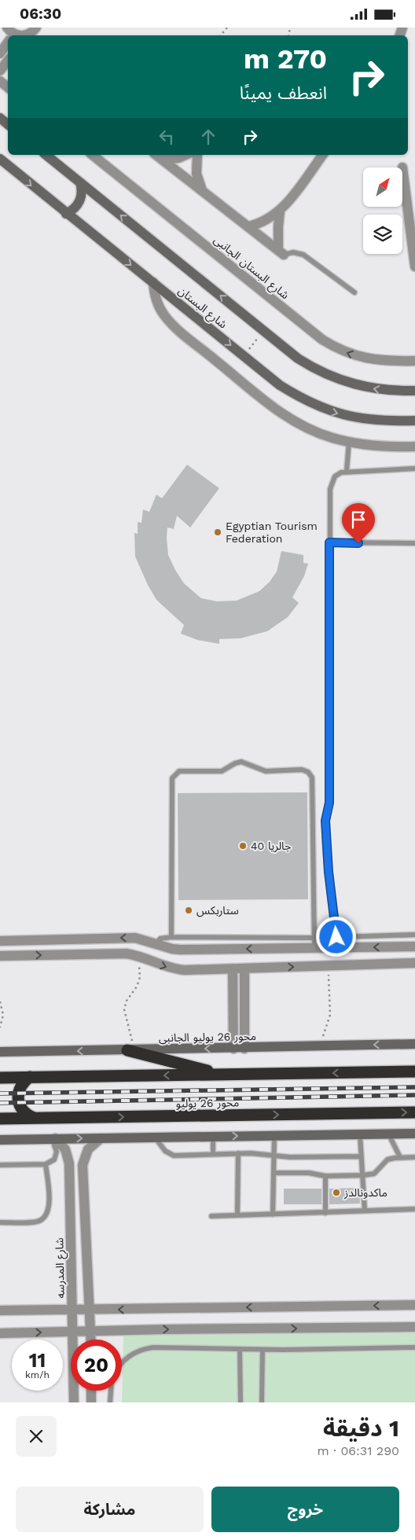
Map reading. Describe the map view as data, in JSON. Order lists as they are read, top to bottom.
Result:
{
  "streets": {
    "highway": ["محور 26 يوليو"],
    "street": [
      "شارع البستان الجانبى",
      "شارع البستان",
      "محور 26 يوليو الجانبى",
      "شارع المدرسه"
    ]
  },
  "places": [
    "Egyptian Tourism Federation",
    "جالريا 40",
    "ستاربكس",
    "ماكدونالدز"
  ],
  "north": "top right",
  "page": {
    "status": "06:30",
    "turn": ["270 m", "انعطف يمينًا"],
    "speed": "11 km/h",
    "limit": "20",
    "heading": ["1 دقيقة", "290 m · 06:31"],
    "buttons": ["خروج", "مشاركة"]
  }
}
